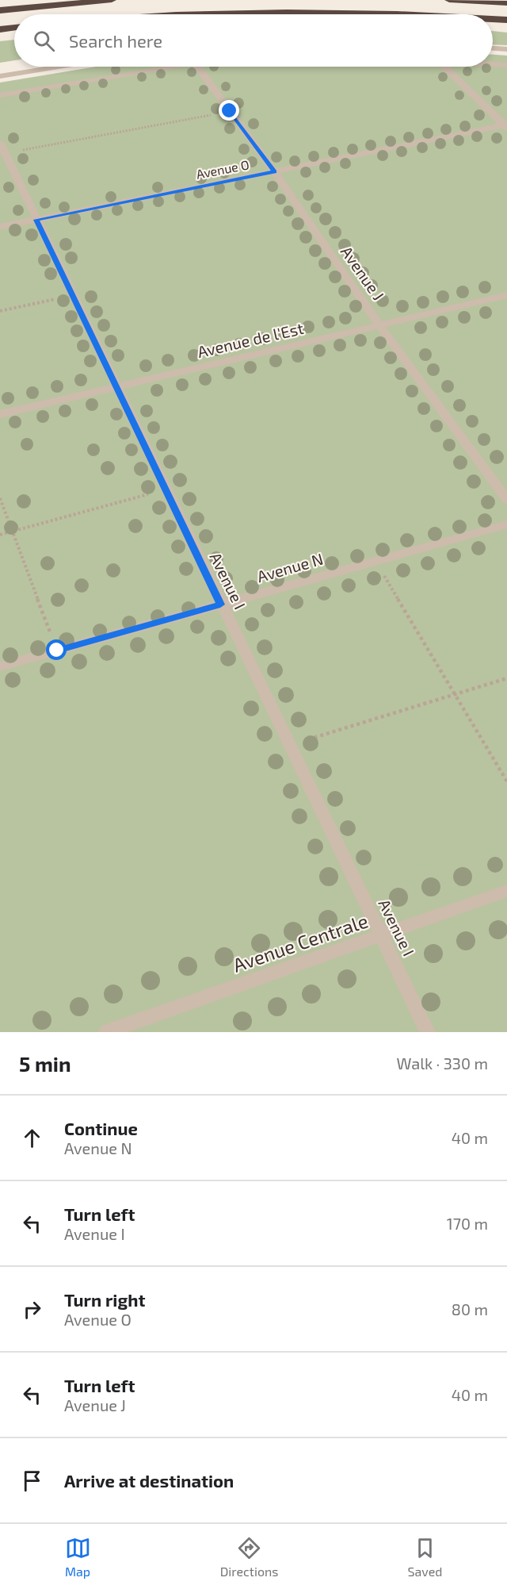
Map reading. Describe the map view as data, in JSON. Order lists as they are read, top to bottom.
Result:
{
  "streets": {
    "lane": [
      "Avenue O",
      "Avenue J",
      "Avenue de l'Est",
      "Avenue N",
      "Avenue I",
      "Avenue Centrale"
    ]
  },
  "crossings": [
    ["Avenue O", "Avenue J"],
    ["Avenue O", "Avenue I"],
    ["Avenue J", "Avenue de l'Est"],
    ["Avenue de l'Est", "Avenue I"],
    ["Avenue N", "Avenue I"],
    ["Avenue I", "Avenue Centrale"]
  ],
  "page": {
    "search": "Search here",
    "heading": ["5 min", "Walk · 330 m"],
    "list": [
      ["Continue", "Avenue N", "40 m"],
      ["Turn left", "Avenue I", "170 m"],
      ["Turn right", "Avenue O", "80 m"],
      ["Turn left", "Avenue J", "40 m"],
      "Arrive at destination"
    ],
    "nav": ["Map", "Directions", "Saved"]
  }
}
